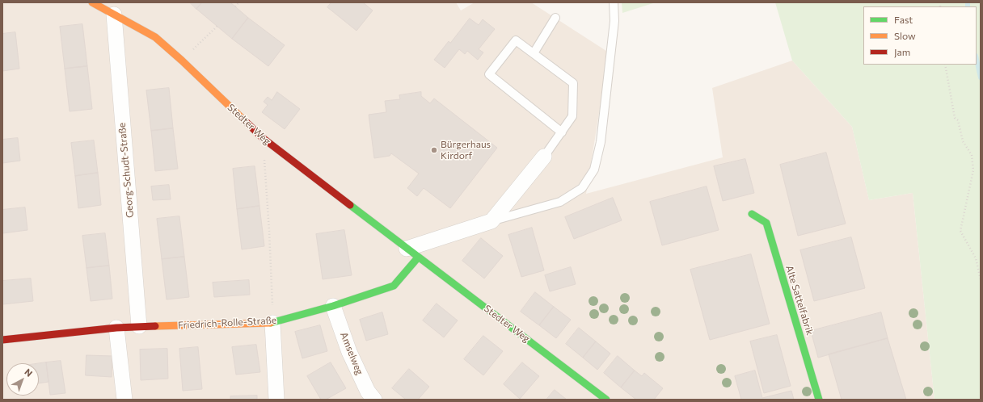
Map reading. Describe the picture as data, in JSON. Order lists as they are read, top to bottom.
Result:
{
  "streets": {
    "street": [
      "Stedter Weg",
      "Georg-Schudt-Straße",
      "Alte Sattelfabrik",
      "Friedrich-Rolle-Straße",
      "Amselweg"
    ]
  },
  "crossings": [
    ["Stedter Weg", "Georg-Schudt-Straße"],
    ["Stedter Weg", "Friedrich-Rolle-Straße"],
    ["Georg-Schudt-Straße", "Friedrich-Rolle-Straße"],
    ["Friedrich-Rolle-Straße", "Amselweg"]
  ],
  "places": ["Bürgerhaus Kirdorf"],
  "legend": ["Fast", "Slow", "Jam"],
  "north": "top right"
}
